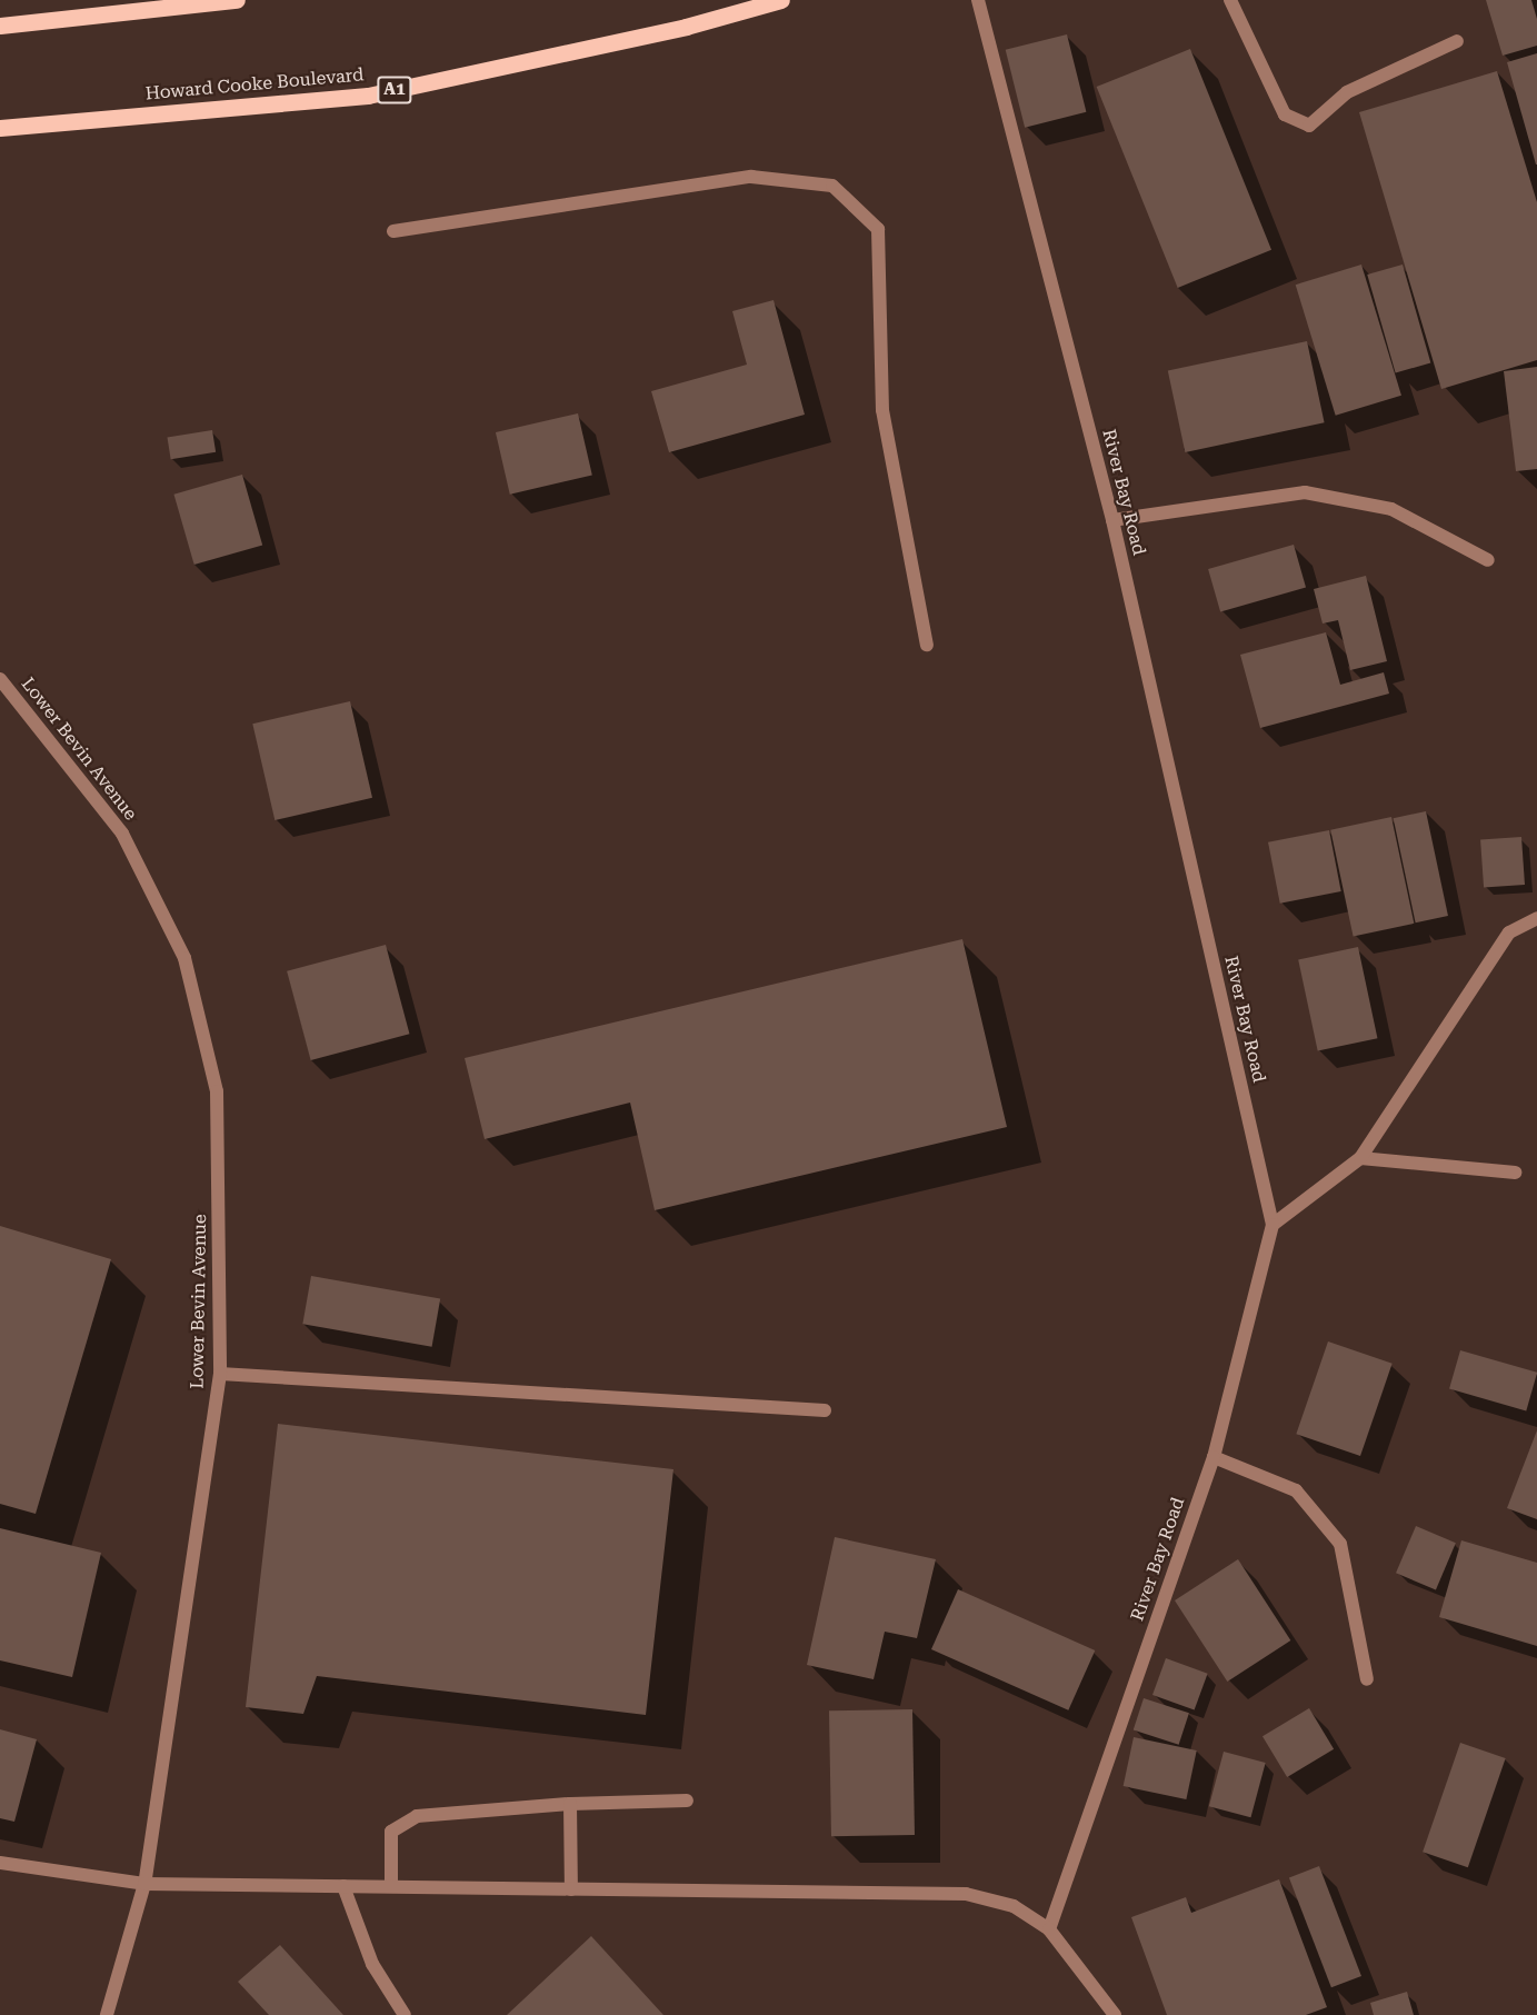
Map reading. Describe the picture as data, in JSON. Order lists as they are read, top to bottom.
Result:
{
  "streets": {
    "main road": ["Howard Cooke Boulevard", "A1"],
    "street": ["River Bay Road", "Lower Bevin Avenue"]
  }
}
